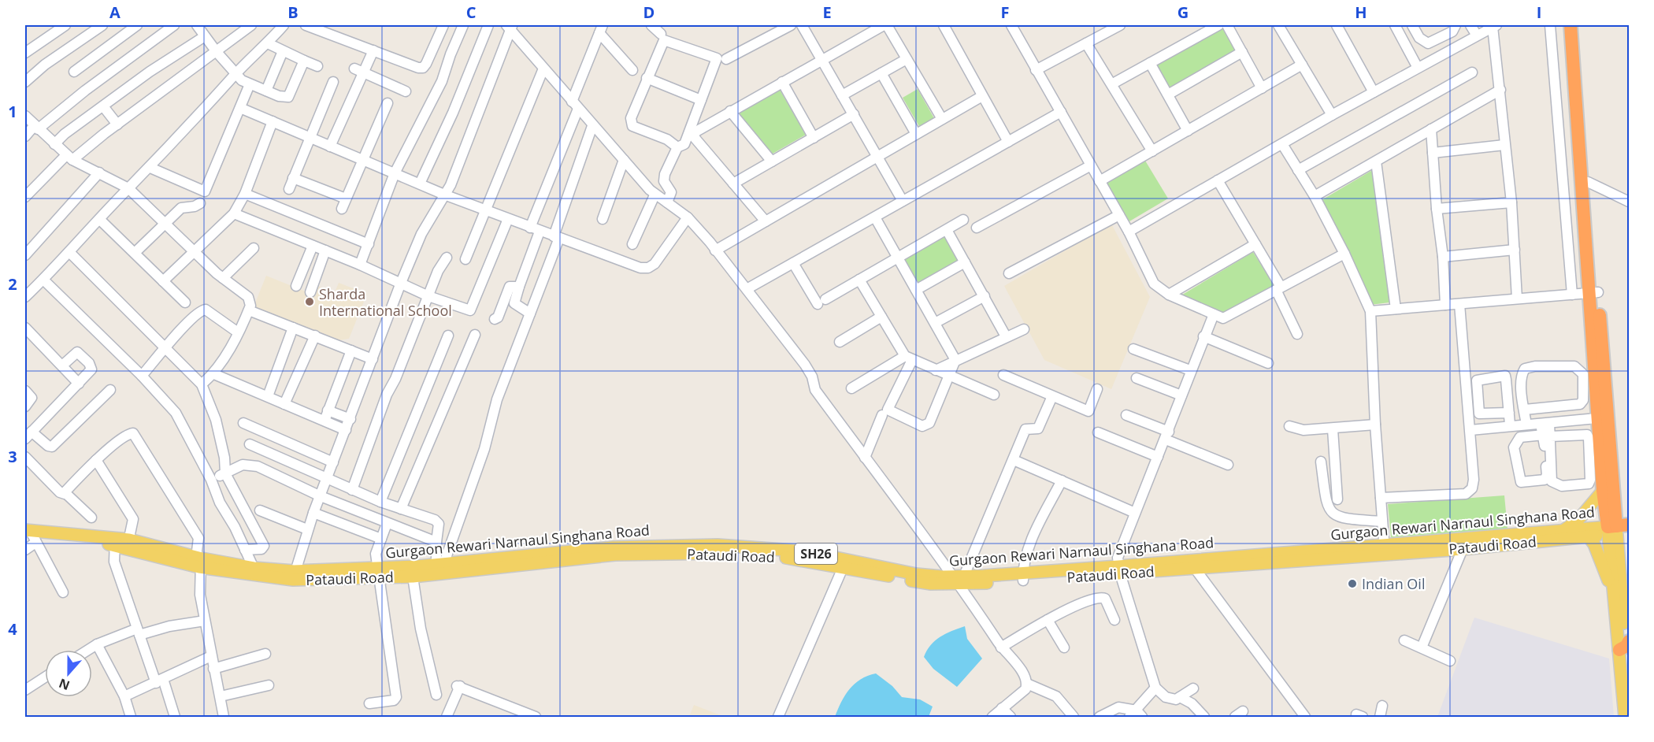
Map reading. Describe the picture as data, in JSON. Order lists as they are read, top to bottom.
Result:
{
  "streets": {
    "main road": ["Gurgaon Rewari Narnaul Singhana Road", "Pataudi Road", "SH26"]
  },
  "crossings": [
    ["Gurgaon Rewari Narnaul Singhana Road", "Pataudi Road"]
  ],
  "places": ["Sharda International School", "Indian Oil"],
  "north": "bottom",
  "grid": {
    "columns": [
      "A",
      "B",
      "C",
      "D",
      "E",
      "F",
      "G",
      "H",
      "I"
    ],
    "rows": [
      "1",
      "2",
      "3",
      "4"
    ]
  }
}
